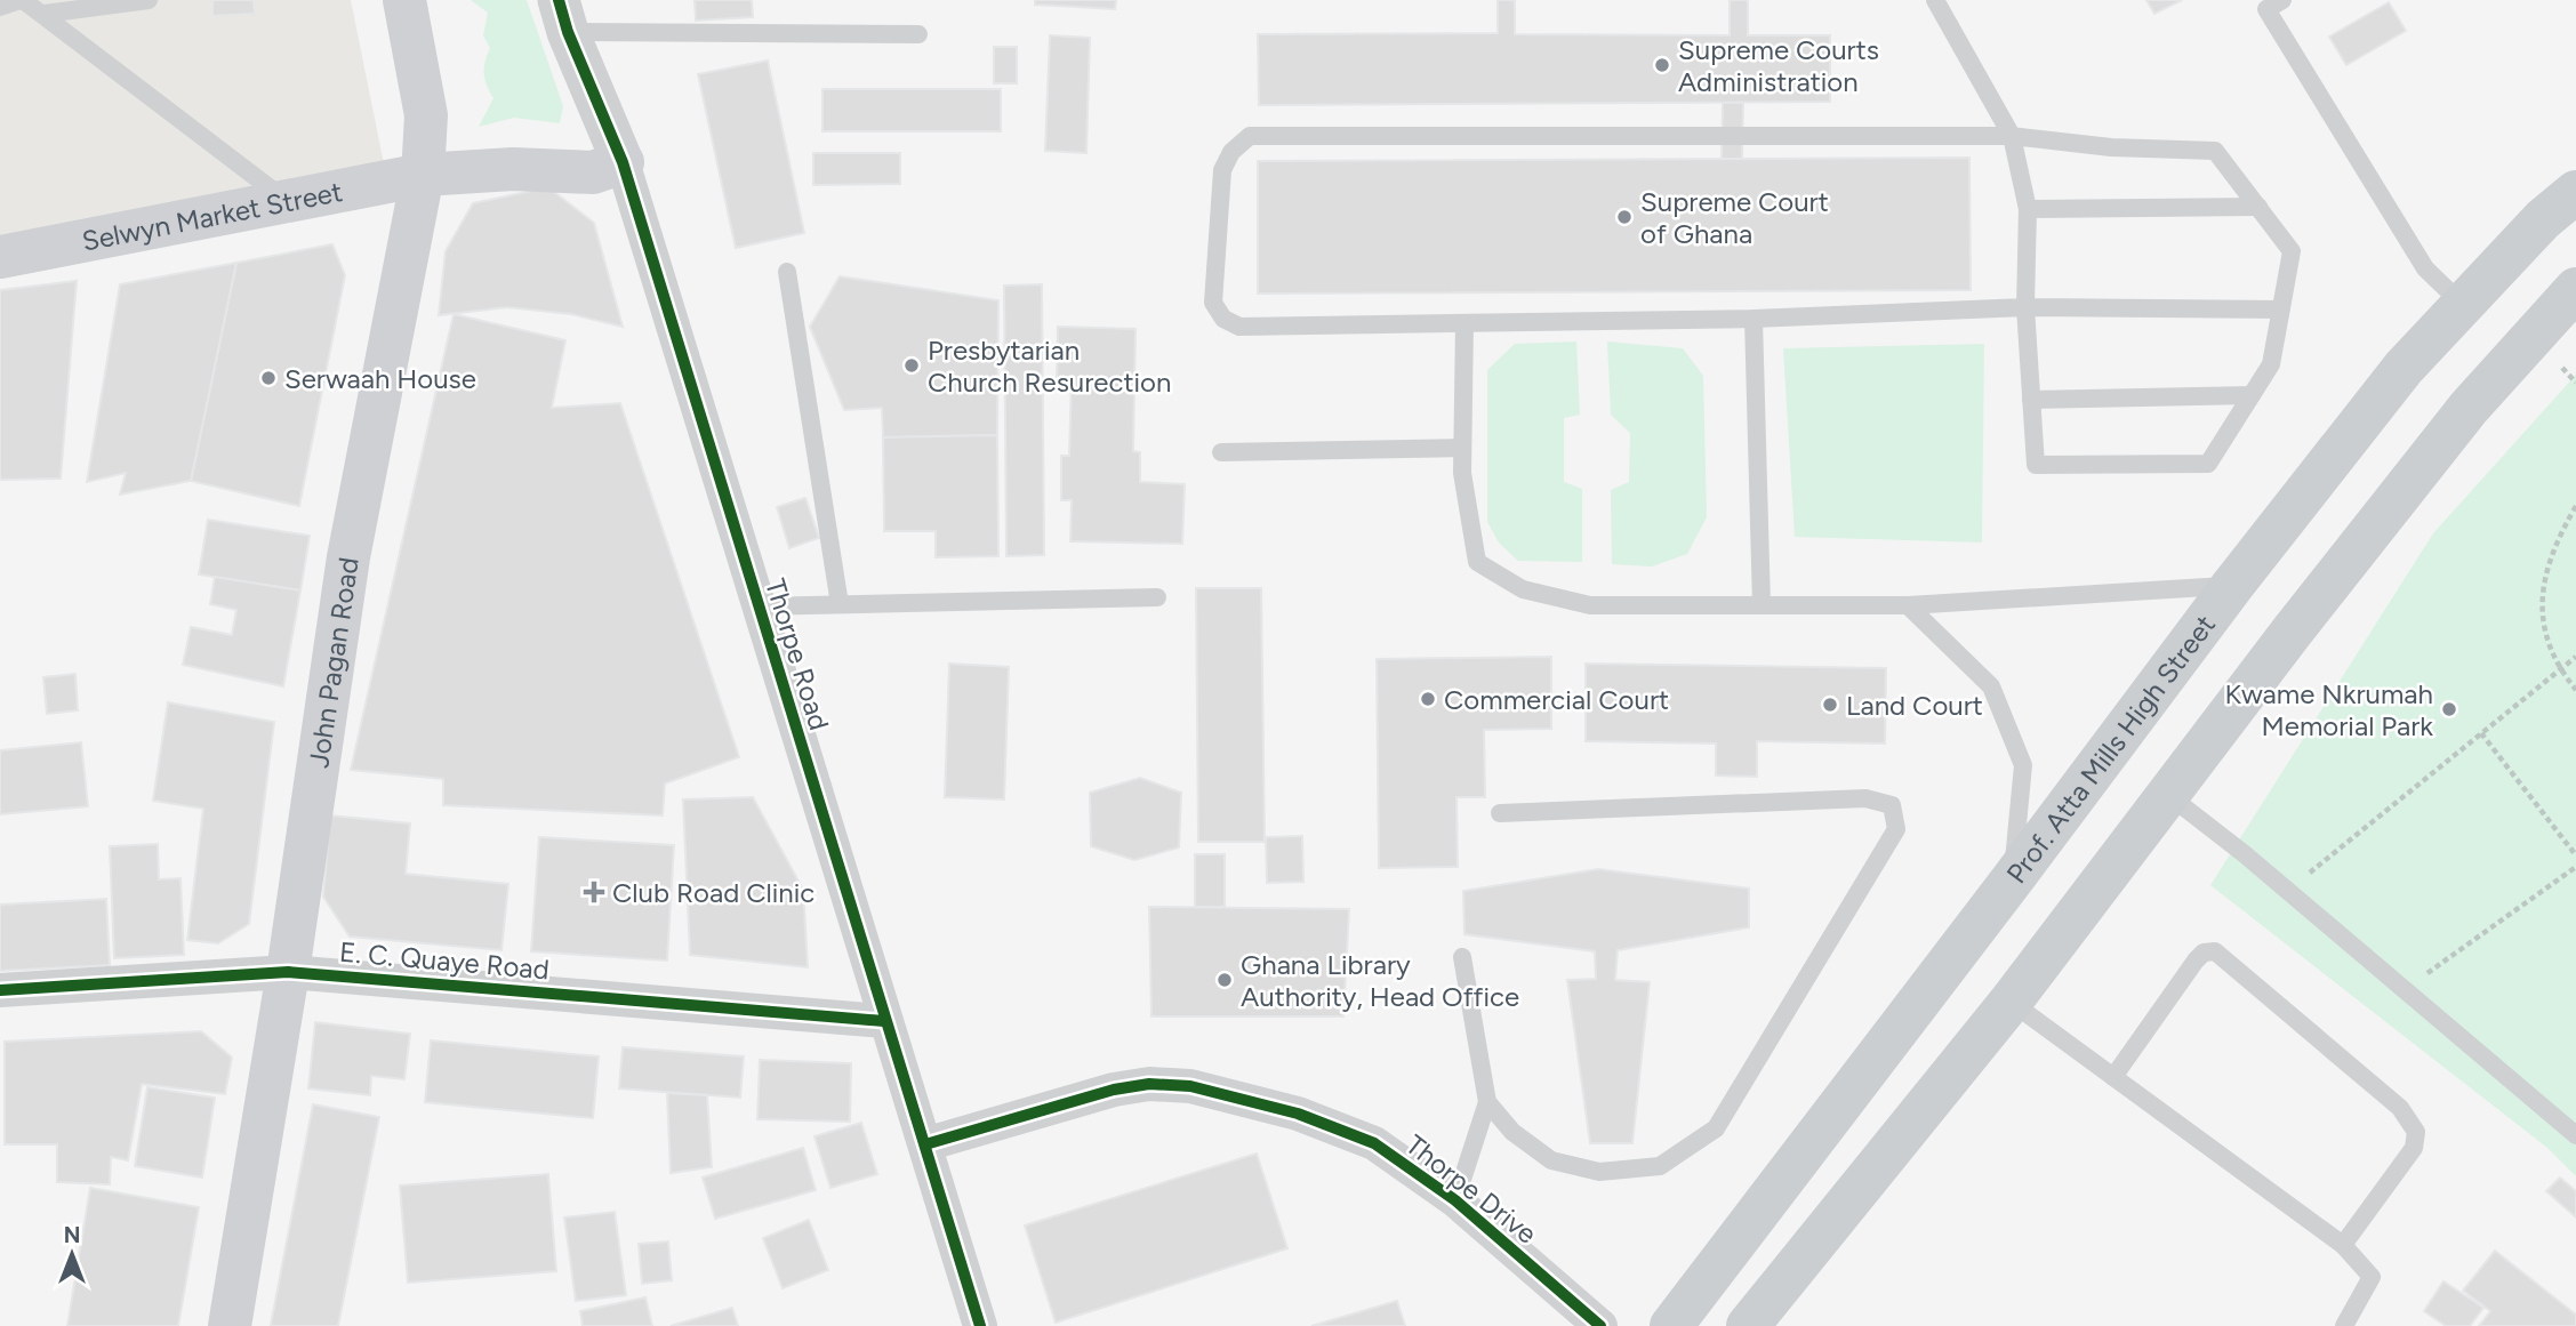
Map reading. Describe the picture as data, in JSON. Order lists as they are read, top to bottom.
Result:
{
  "streets": {
    "main road": ["Selwyn Market Street", "John Pagan Road", "Prof. Atta Mills High Street"],
    "street": ["Thorpe Road", "E. C. Quaye Road", "Thorpe Drive"]
  },
  "crossings": [
    ["Selwyn Market Street", "Thorpe Road"],
    ["Selwyn Market Street", "John Pagan Road"],
    ["Thorpe Road", "E. C. Quaye Road"],
    ["Thorpe Road", "Thorpe Drive"],
    ["John Pagan Road", "E. C. Quaye Road"]
  ],
  "places": {
    "other": [
      "Supreme Courts Administration",
      "Supreme Court of Ghana",
      "Presbytarian Church Resurection",
      "Serwaah House",
      "Commercial Court",
      "Land Court",
      "Kwame Nkrumah Memorial Park",
      "Ghana Library Authority, Head Office"
    ],
    "health": ["Club Road Clinic"]
  },
  "north": "top"
}
